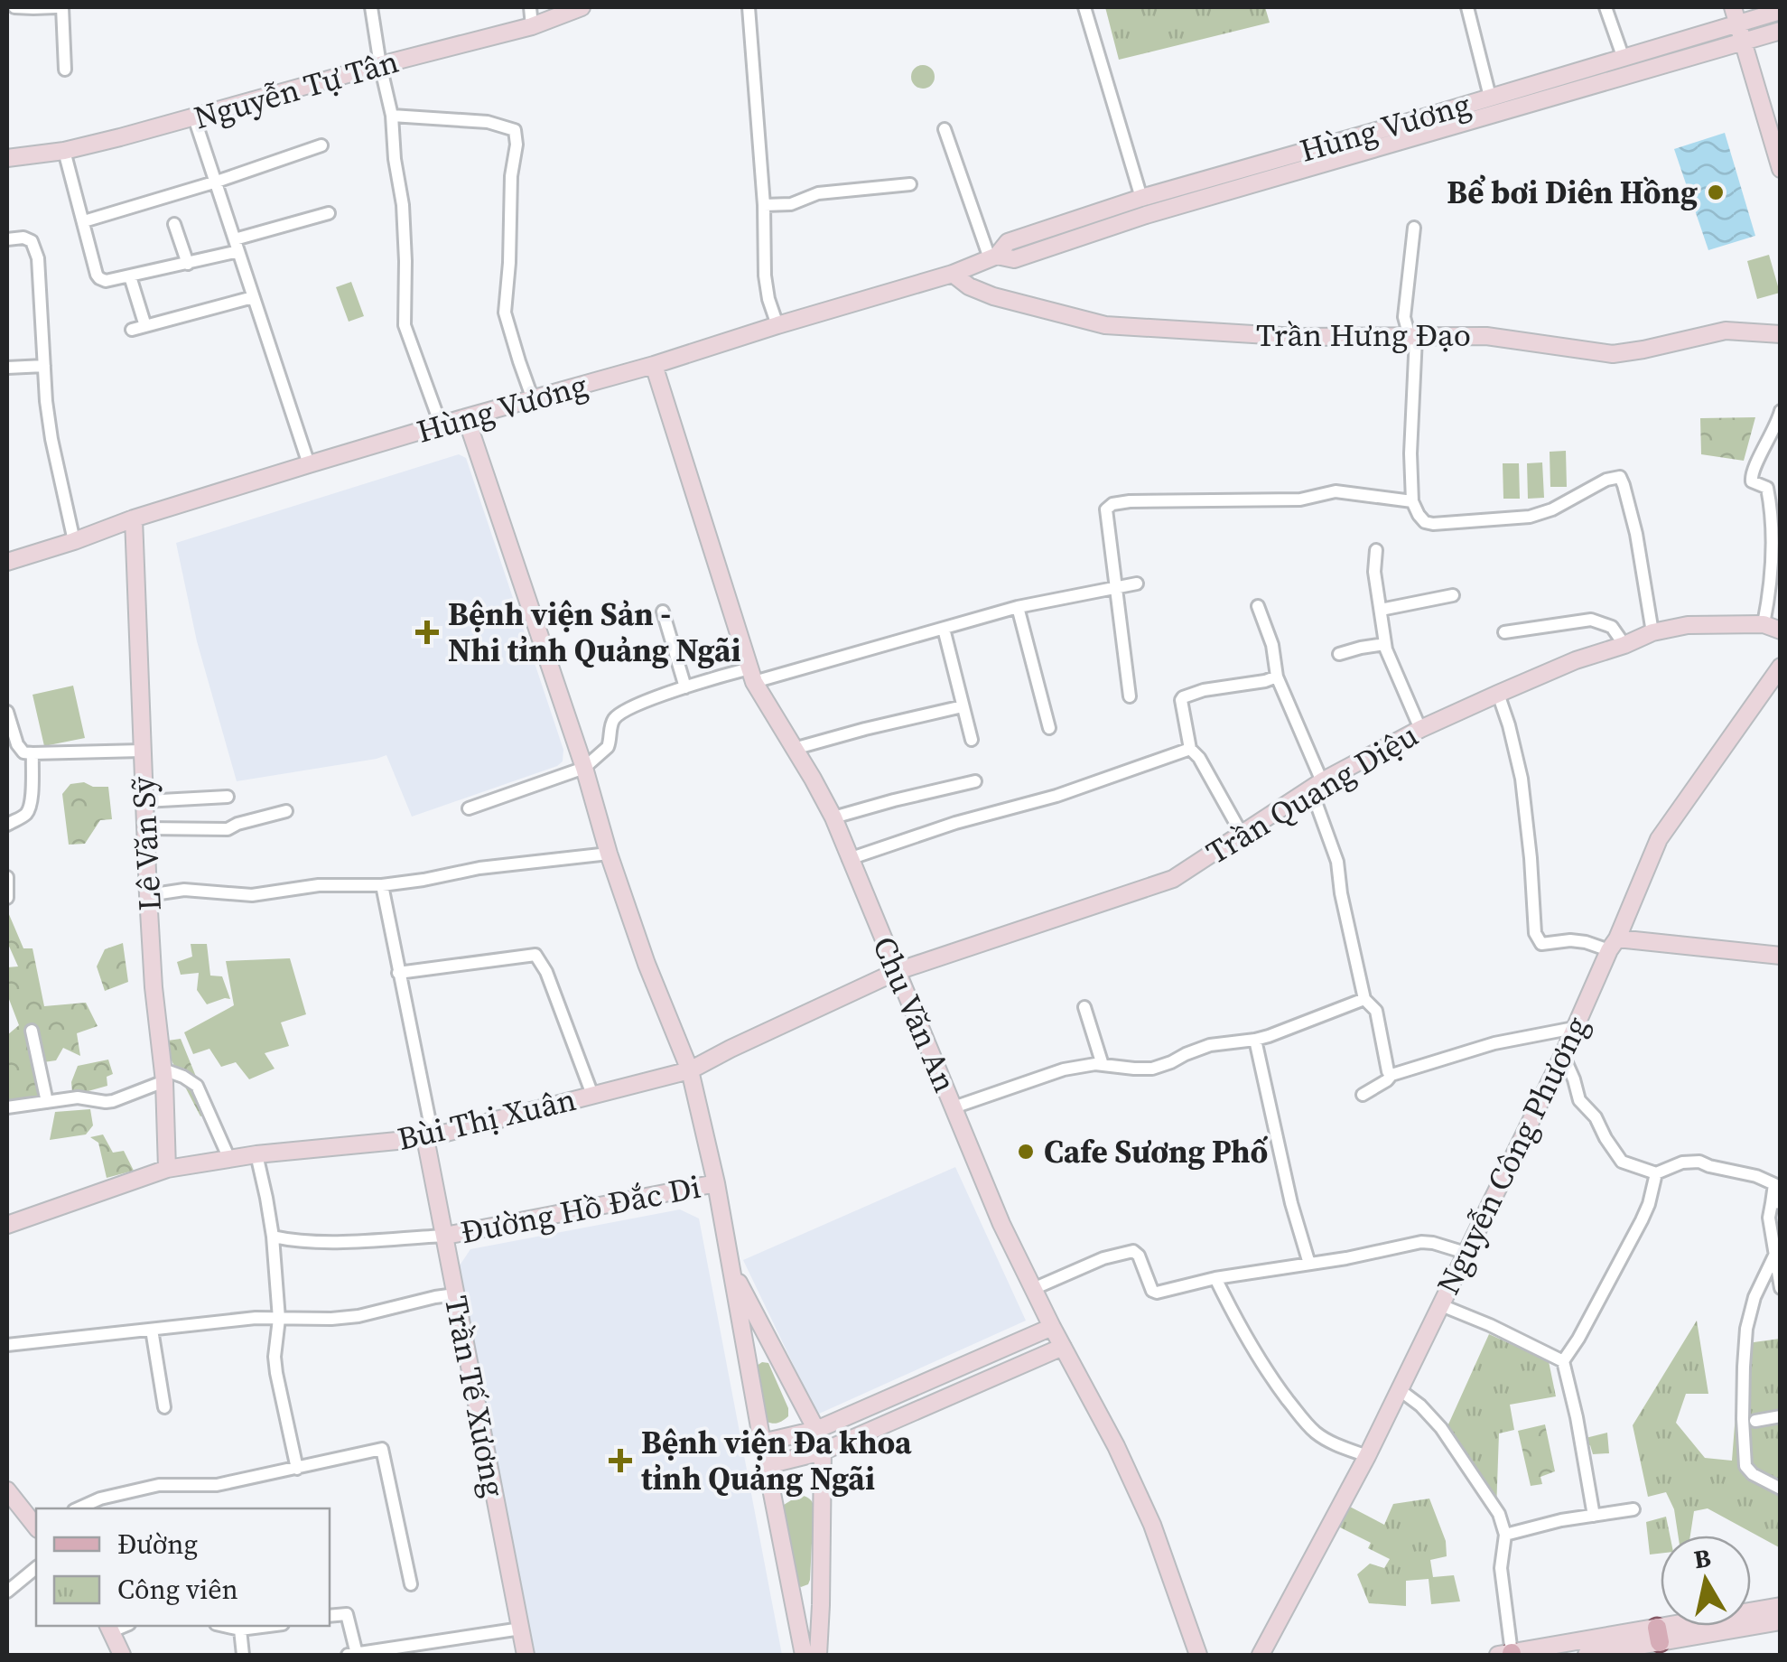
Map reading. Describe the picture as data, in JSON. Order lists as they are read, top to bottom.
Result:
{
  "streets": {
    "street": [
      "Nguyễn Tự Tân",
      "Hùng Vương",
      "Trần Hưng Đạo",
      "Trần Quang Diệu",
      "Lê Văn Sỹ",
      "Chu Văn An",
      "Bùi Thị Xuân",
      "Nguyễn Công Phương",
      "Đường Hồ Đắc Di",
      "Trần Tế Xương"
    ]
  },
  "crossings": [
    ["Hùng Vương", "Trần Hưng Đạo"],
    ["Hùng Vương", "Lê Văn Sỹ"],
    ["Hùng Vương", "Chu Văn An"],
    ["Trần Quang Diệu", "Chu Văn An"],
    ["Trần Quang Diệu", "Bùi Thị Xuân"],
    ["Lê Văn Sỹ", "Bùi Thị Xuân"],
    ["Chu Văn An", "Bùi Thị Xuân"],
    ["Bùi Thị Xuân", "Trần Tế Xương"],
    ["Đường Hồ Đắc Di", "Trần Tế Xương"]
  ],
  "places": {
    "other": ["Bể bơi Diên Hồng", "Cafe Sương Phố"],
    "health": ["Bệnh viện Sản - Nhi tỉnh Quảng Ngãi", "Bệnh viện Đa khoa tỉnh Quảng Ngãi"]
  },
  "legend": ["Đường", "Công viên"],
  "north": "top"
}
